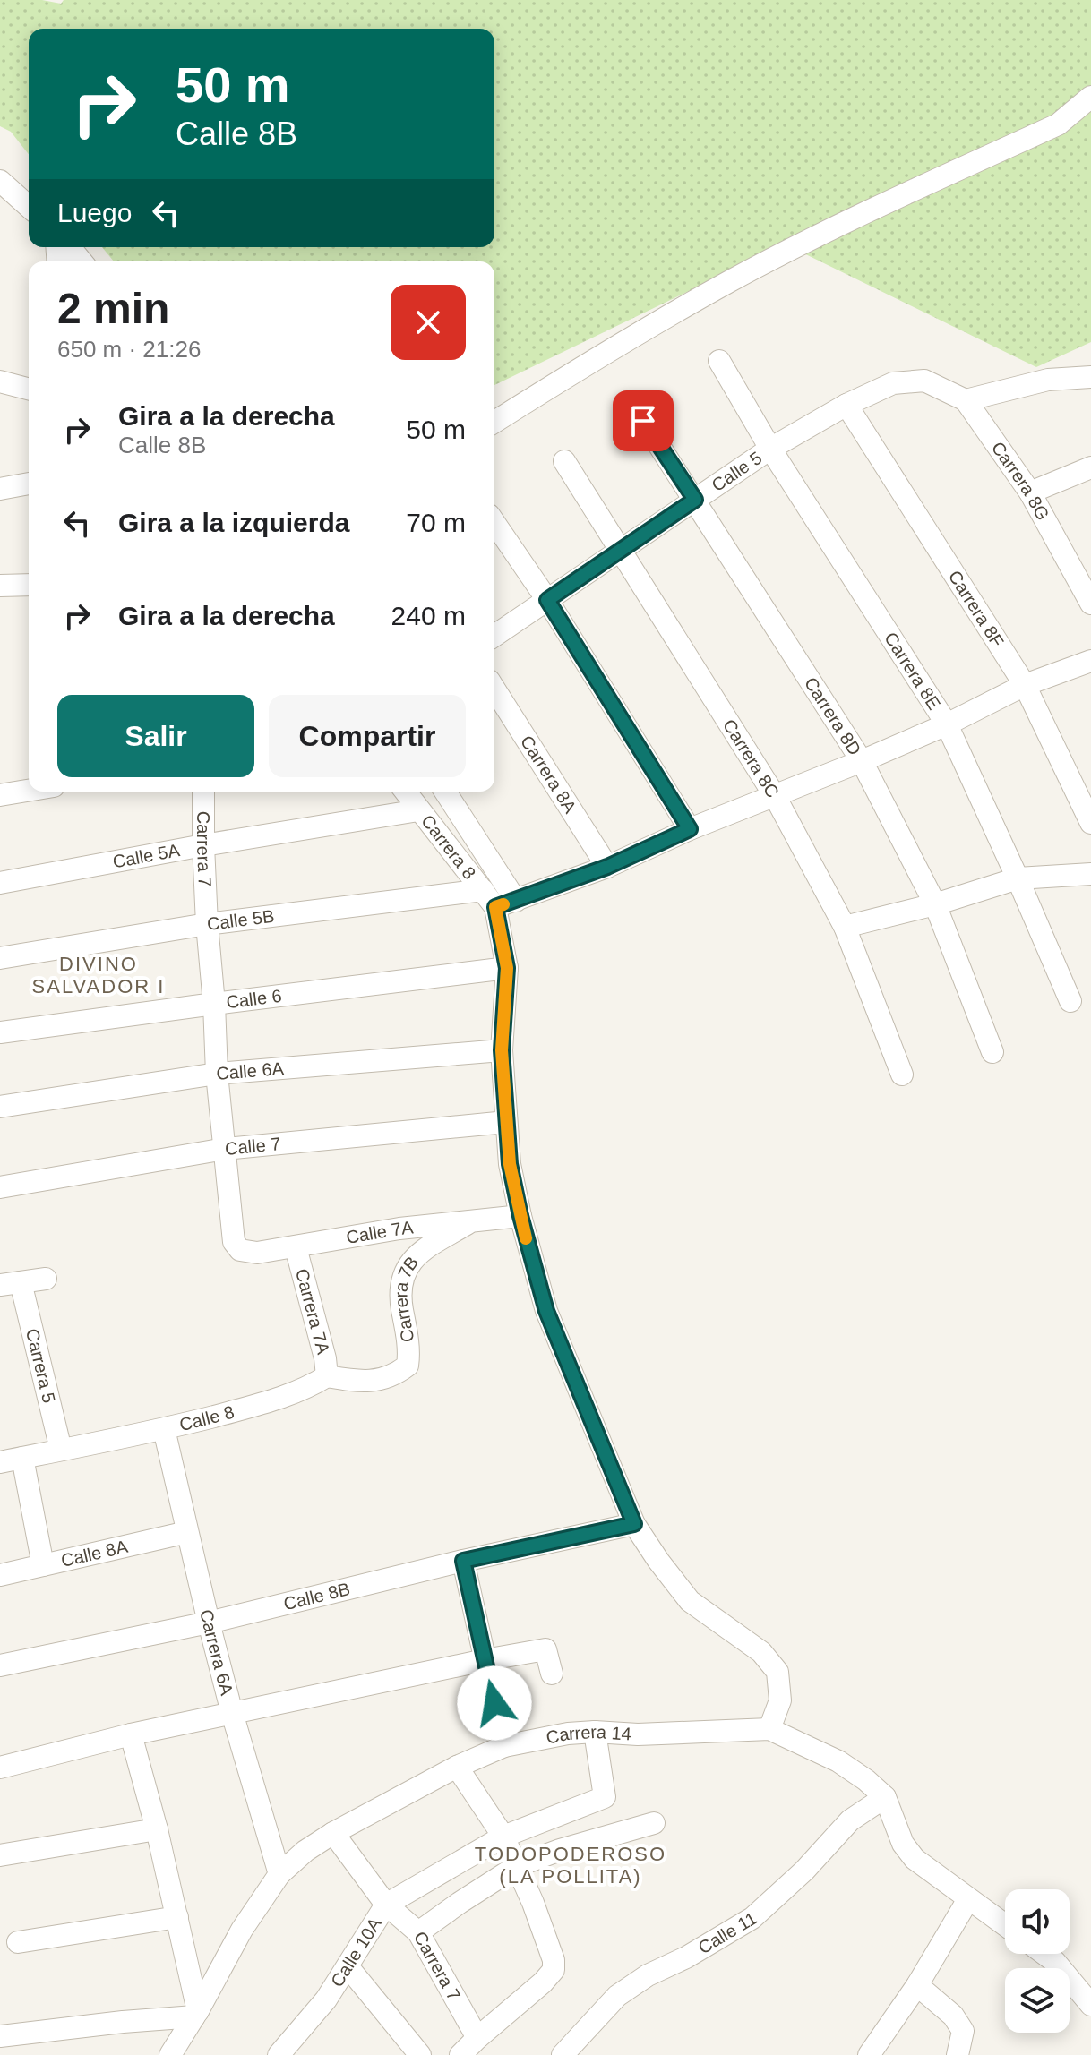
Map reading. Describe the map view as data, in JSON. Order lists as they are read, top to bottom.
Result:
{
  "streets": {
    "street": [
      "Calle 5",
      "Carrera 8G",
      "Carrera 8F",
      "Carrera 8E",
      "Carrera 8D",
      "Carrera 8C",
      "Carrera 8A",
      "Carrera 8",
      "Carrera 7",
      "Calle 5A",
      "Calle 5B",
      "Calle 6",
      "Calle 6A",
      "Calle 7",
      "Calle 7A",
      "Carrera 7B",
      "Carrera 7A",
      "Carrera 5",
      "Calle 8",
      "Calle 8A",
      "Calle 8B",
      "Carrera 6A",
      "Carrera 14",
      "Calle 11",
      "Calle 10A"
    ]
  },
  "crossings": [
    ["Calle 5", "Carrera 8G"],
    ["Calle 5", "Carrera 8F"],
    ["Calle 5", "Carrera 8E"],
    ["Calle 5", "Carrera 8D"],
    ["Calle 5", "Carrera 8C"],
    ["Carrera 8F", "Calle 5B"],
    ["Carrera 8E", "Calle 5B"],
    ["Carrera 8D", "Calle 5B"],
    ["Carrera 8C", "Calle 5B"],
    ["Carrera 8A", "Calle 5B"],
    ["Carrera 8", "Calle 5A"],
    ["Carrera 8", "Calle 5B"],
    ["Carrera 7", "Calle 5A"],
    ["Carrera 7", "Calle 5B"],
    ["Carrera 7", "Calle 6"],
    ["Carrera 7", "Calle 6A"],
    ["Carrera 7", "Calle 7"],
    ["Carrera 7", "Calle 7A"],
    ["Carrera 7", "Carrera 14"],
    ["Carrera 7", "Calle 10A"],
    ["Calle 7A", "Carrera 7B"],
    ["Calle 7A", "Carrera 7A"],
    ["Carrera 7B", "Carrera 7A"],
    ["Carrera 7B", "Calle 8"],
    ["Carrera 7A", "Calle 8"],
    ["Carrera 5", "Calle 8"],
    ["Calle 8", "Carrera 6A"],
    ["Calle 8A", "Carrera 6A"],
    ["Calle 8B", "Carrera 6A"],
    ["Carrera 6A", "Carrera 14"],
    ["Carrera 14", "Calle 11"],
    ["Carrera 14", "Calle 10A"]
  ],
  "districts": ["DIVINO SALVADOR I", "TODOPODEROSO (LA POLLITA)"],
  "page": {
    "turn": ["50 m", "Calle 8B"],
    "then": "Luego",
    "heading": ["2 min", "650 m · 21:26"],
    "list": [
      {
        "name": "Gira a la derecha",
        "note": "Calle 8B",
        "value": "50 m"
      },
      {
        "name": "Gira a la izquierda",
        "value": "70 m"
      },
      {
        "name": "Gira a la derecha",
        "value": "240 m"
      }
    ],
    "buttons": ["Salir", "Compartir"]
  }
}
